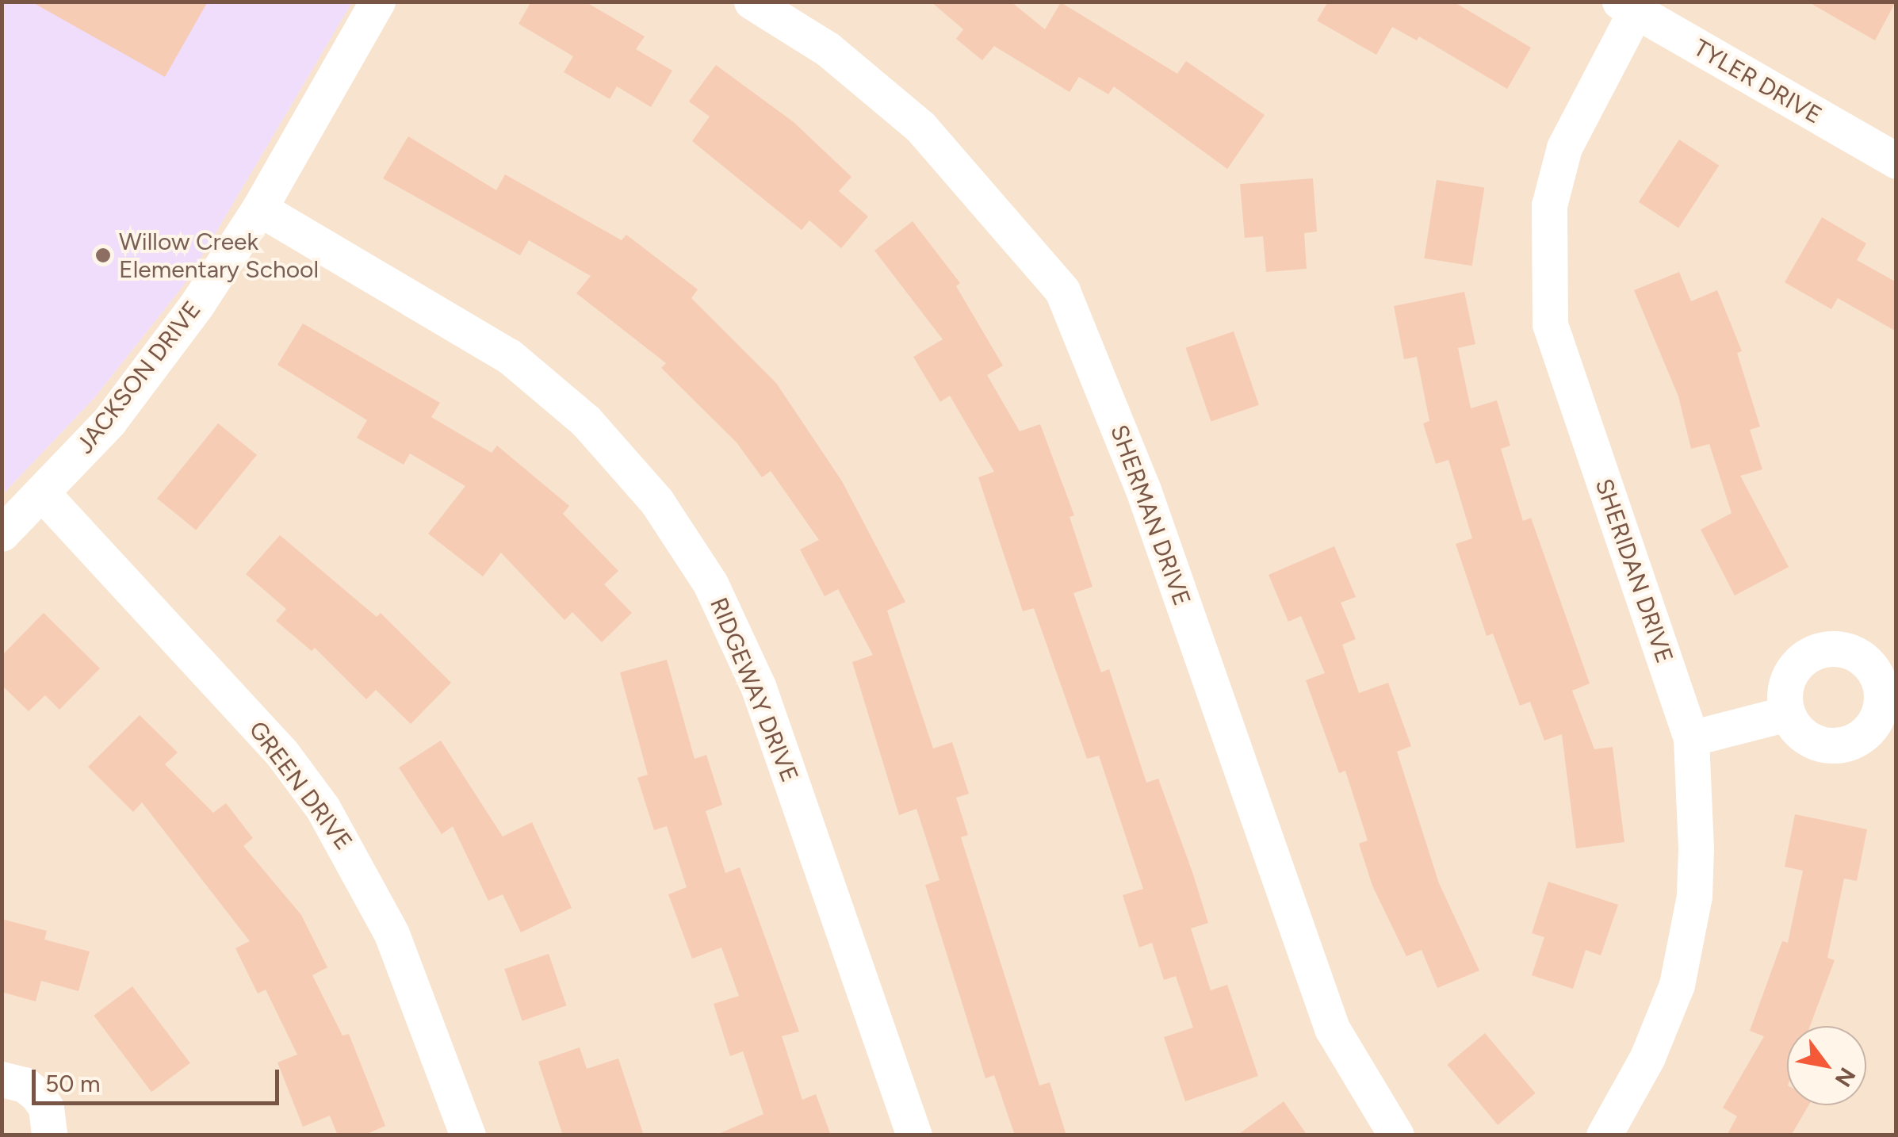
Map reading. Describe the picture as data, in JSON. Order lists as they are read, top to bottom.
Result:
{
  "streets": {
    "street": [
      "TYLER DRIVE",
      "JACKSON DRIVE",
      "SHERMAN DRIVE",
      "SHERIDAN DRIVE",
      "RIDGEWAY DRIVE",
      "GREEN DRIVE"
    ]
  },
  "crossings": [
    ["TYLER DRIVE", "SHERIDAN DRIVE"],
    ["JACKSON DRIVE", "RIDGEWAY DRIVE"],
    ["JACKSON DRIVE", "GREEN DRIVE"]
  ],
  "places": ["Willow Creek Elementary School"],
  "scale_bar": "50 m",
  "north": "bottom right"
}
